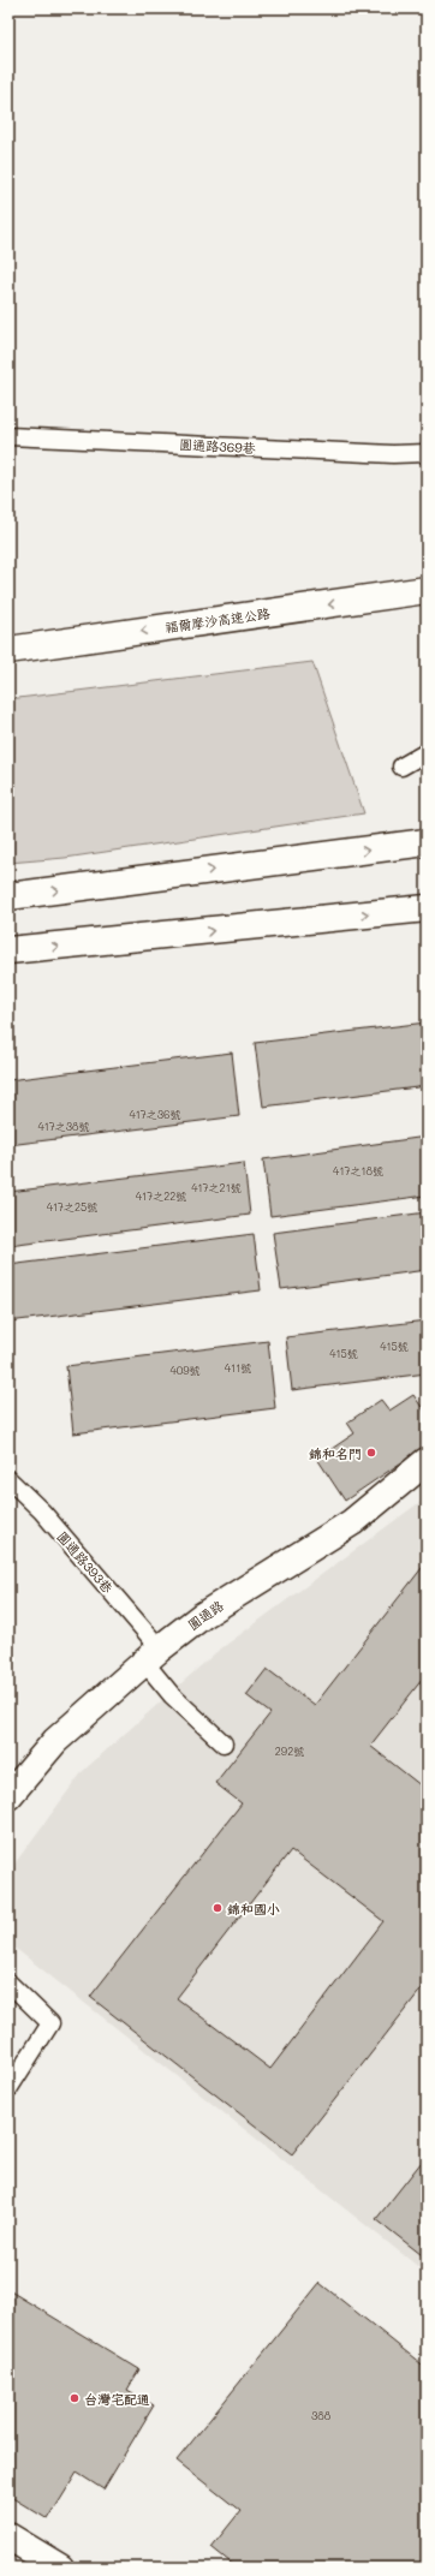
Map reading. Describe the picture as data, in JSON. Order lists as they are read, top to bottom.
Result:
{
  "streets": {
    "main road": ["福爾摩沙高速公路", "圓通路"],
    "lane": ["圓通路369巷", "圓通路393巷"]
  },
  "crossings": [
    ["圓通路393巷", "圓通路"]
  ],
  "one_way": ["福爾摩沙高速公路"],
  "places": ["錦和名門", "錦和國小", "台灣宅配通"],
  "house_numbers": [
    "417之36號",
    "417之38號",
    "417之18號",
    "417之21號",
    "417之22號",
    "417之25號",
    "415號",
    "415號",
    "411號",
    "409號",
    "292號",
    "388"
  ]
}
